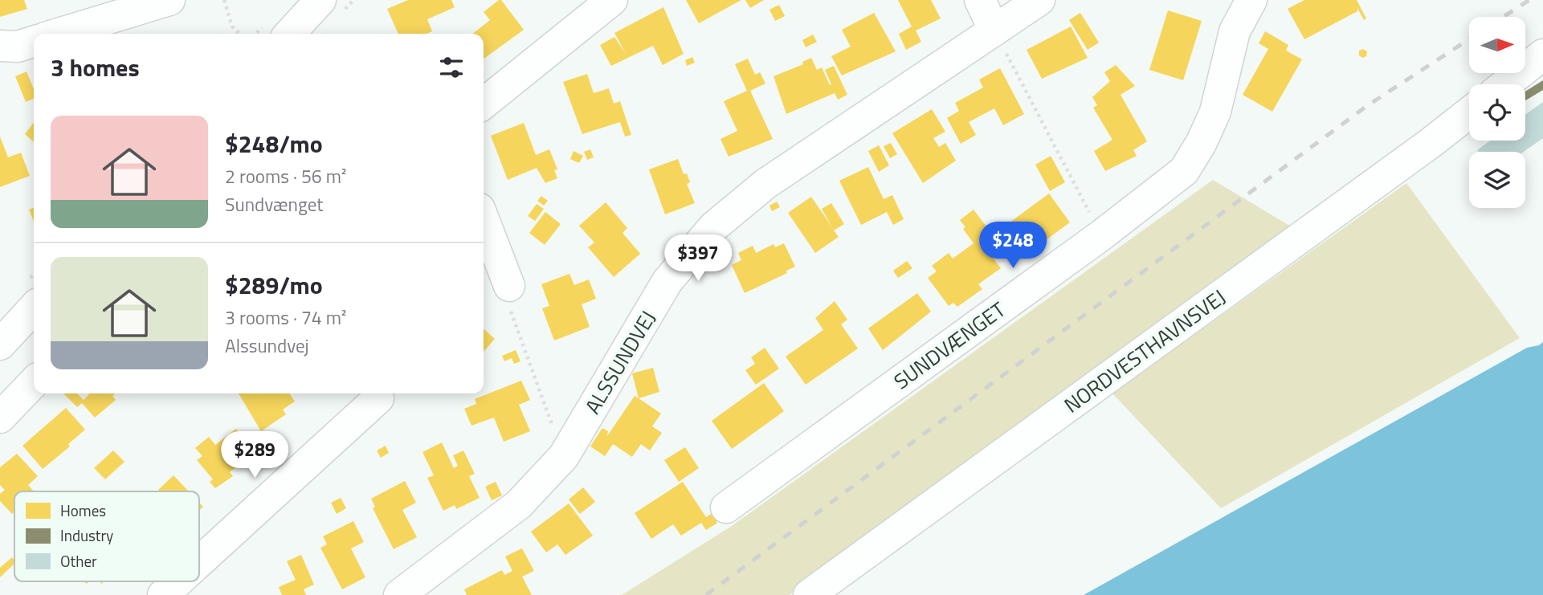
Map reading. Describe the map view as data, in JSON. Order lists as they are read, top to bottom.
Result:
{
  "streets": {
    "street": ["SUNDVÆNGET", "NORDVESTHAVNSVEJ", "ALSSUNDVEJ"]
  },
  "legend": ["Homes", "Industry", "Other"],
  "north": "right",
  "page": {
    "heading": "3 homes",
    "list": [
      {
        "name": "$248/mo",
        "note": "2 rooms · 56 m² · Sundvænget"
      },
      {
        "name": "$289/mo",
        "note": "3 rooms · 74 m² · Alssundvej"
      }
    ],
    "price": ["$248", "$397", "$289"]
  }
}
